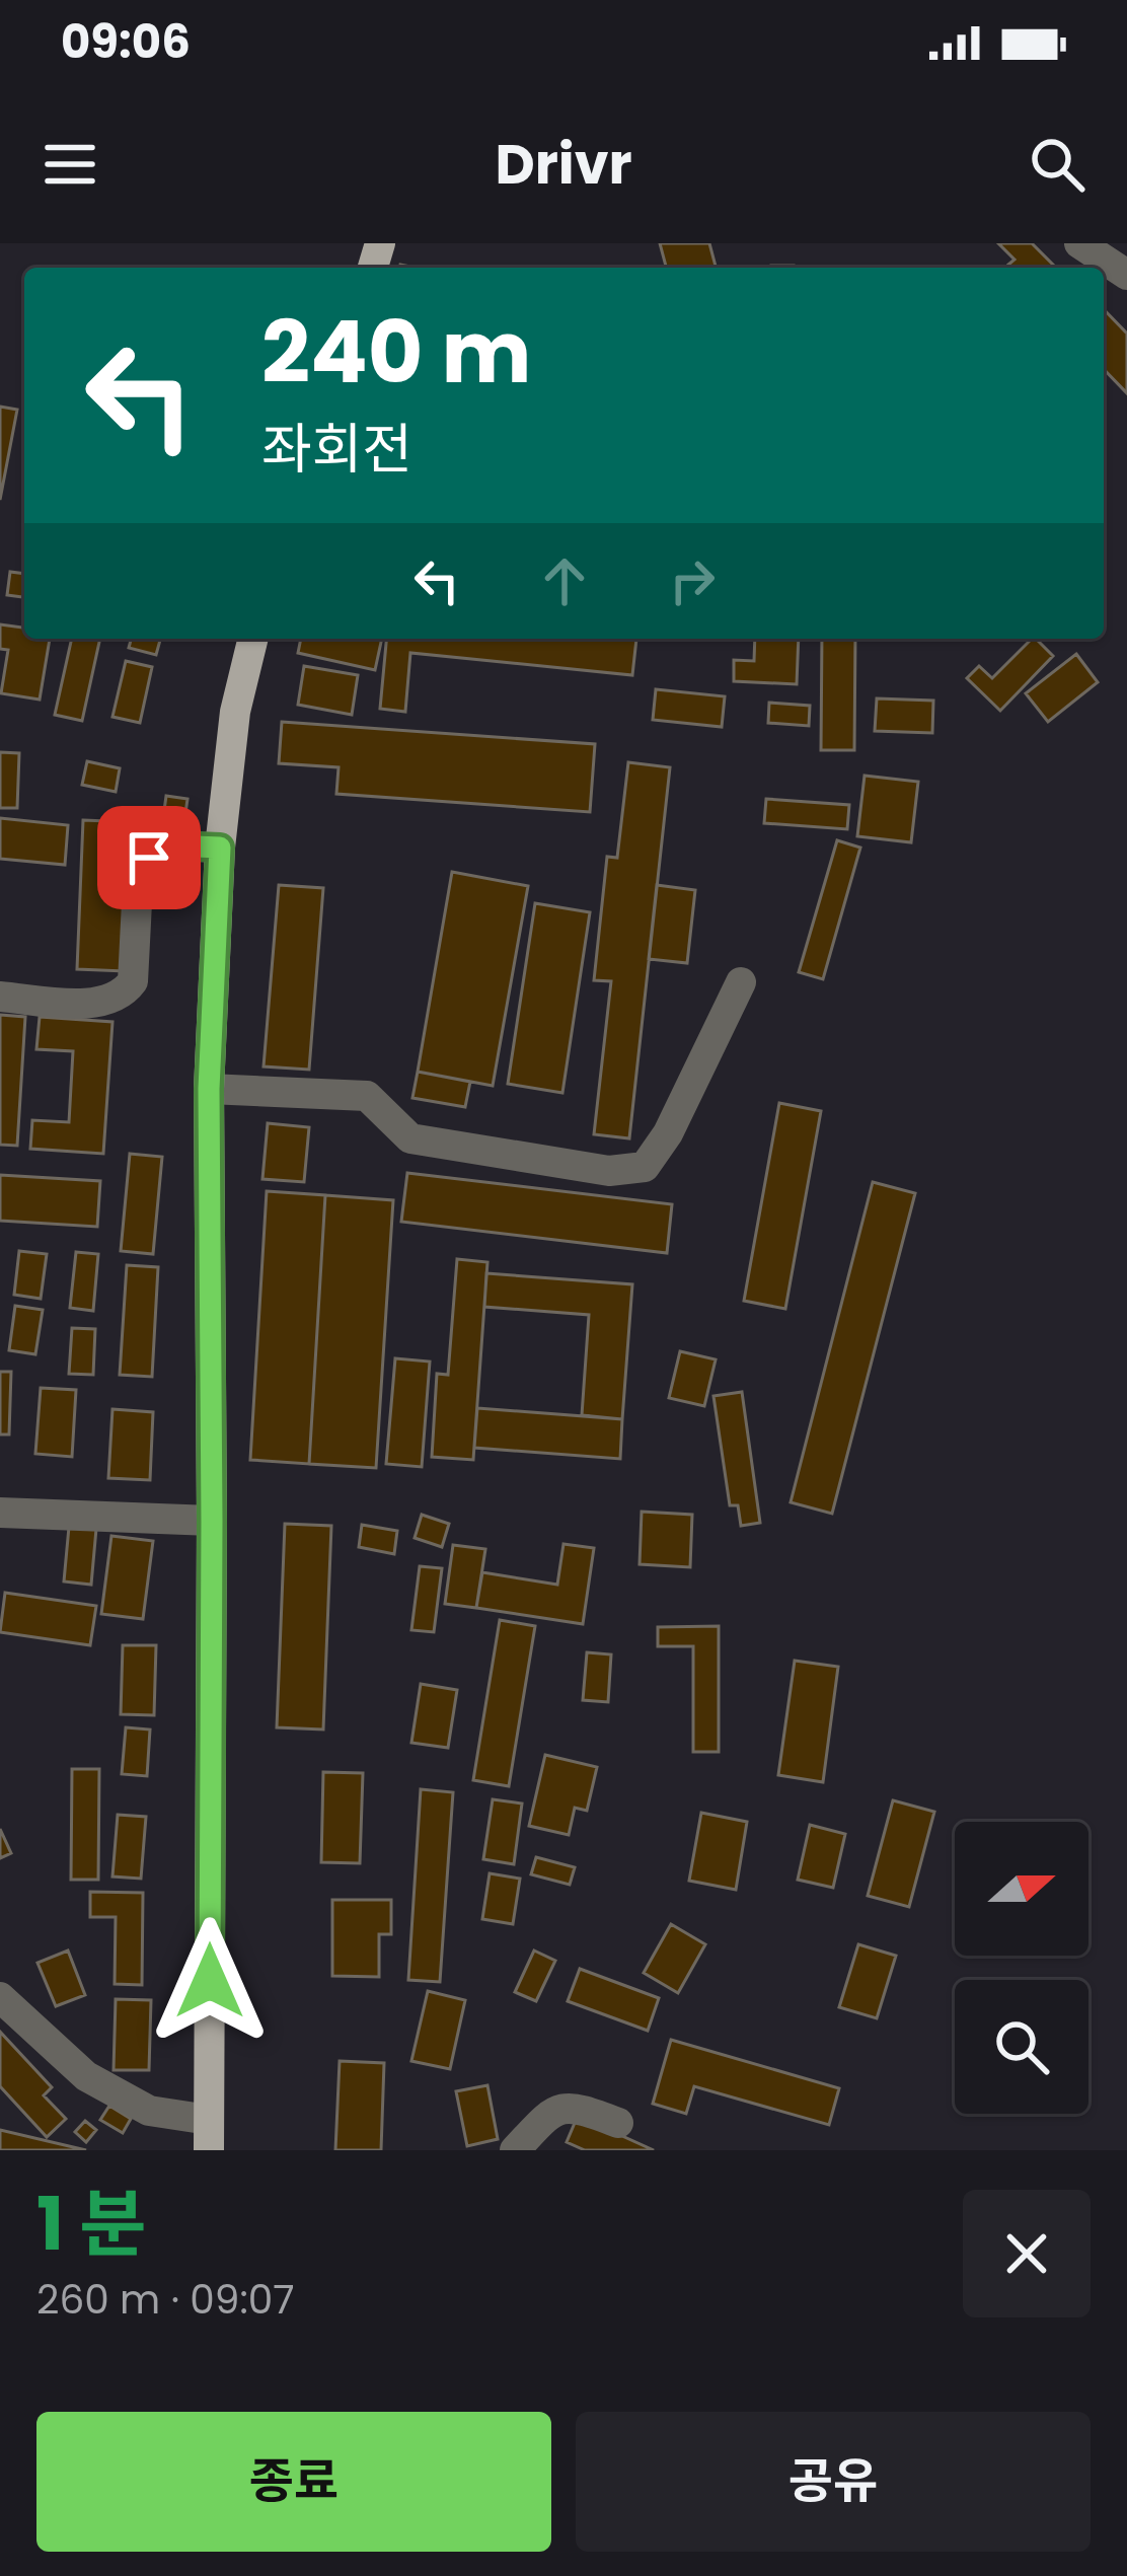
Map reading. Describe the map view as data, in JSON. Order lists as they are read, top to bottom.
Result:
{
  "north": "right",
  "page": {
    "status": "09:06",
    "header": "Drivr",
    "turn": ["240 m", "좌회전"],
    "heading": ["1 분", "260 m · 09:07"],
    "buttons": ["종료", "공유"]
  }
}
